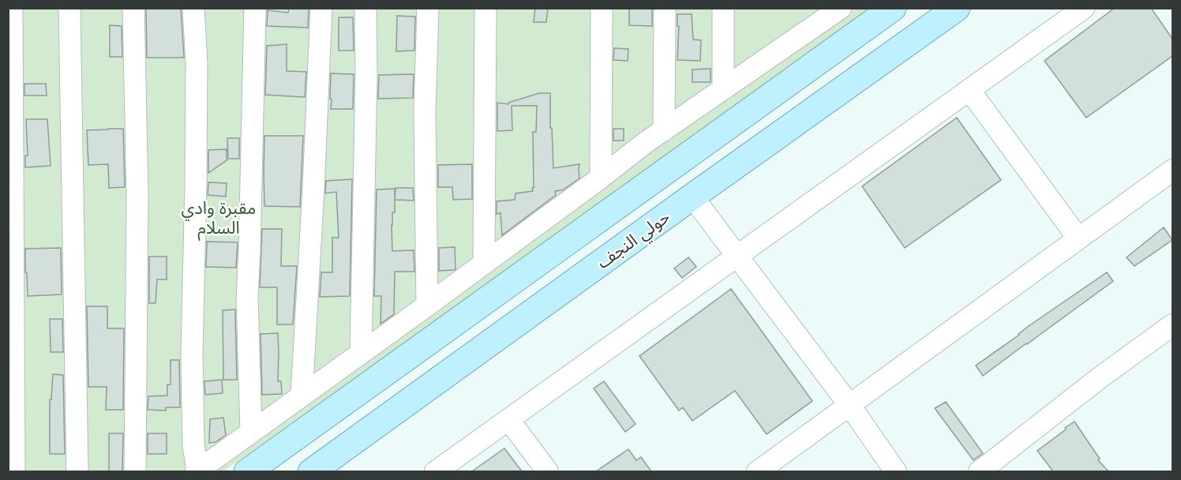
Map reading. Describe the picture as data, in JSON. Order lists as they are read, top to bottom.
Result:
{
  "streets": {
    "main road": ["حولي النجف"]
  },
  "parks": ["مقبرة وادي السلام"]
}
